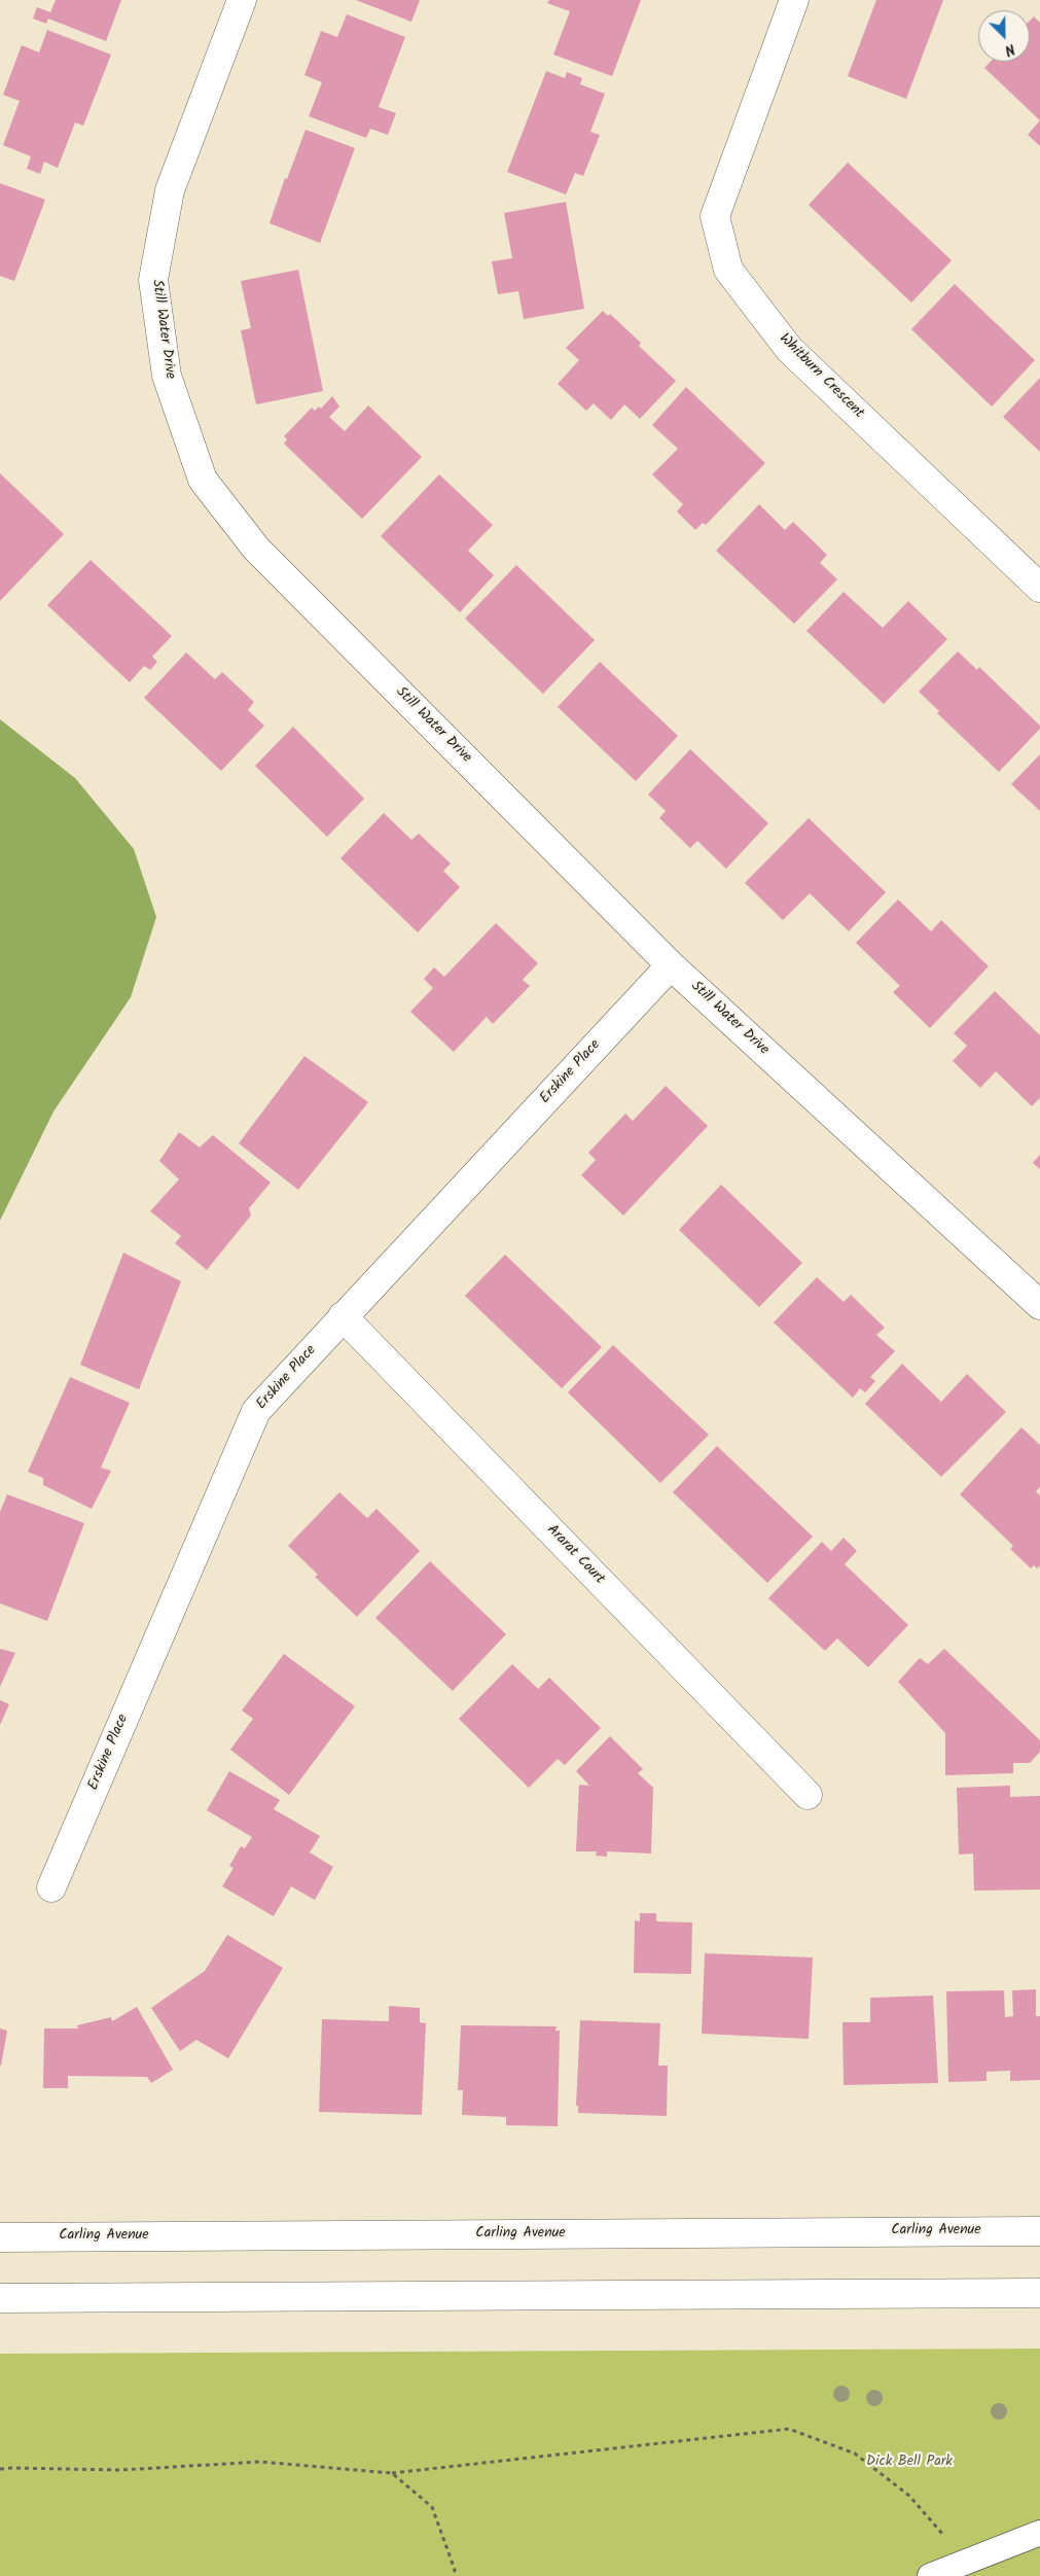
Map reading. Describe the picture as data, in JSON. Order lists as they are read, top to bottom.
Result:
{
  "streets": {
    "street": [
      "Still Water Drive",
      "Whitburn Crescent",
      "Erskine Place",
      "Ararat Court",
      "Carling Avenue"
    ]
  },
  "crossings": [
    ["Still Water Drive", "Erskine Place"],
    ["Erskine Place", "Ararat Court"]
  ],
  "parks": ["Dick Bell Park"],
  "north": "bottom right"
}
